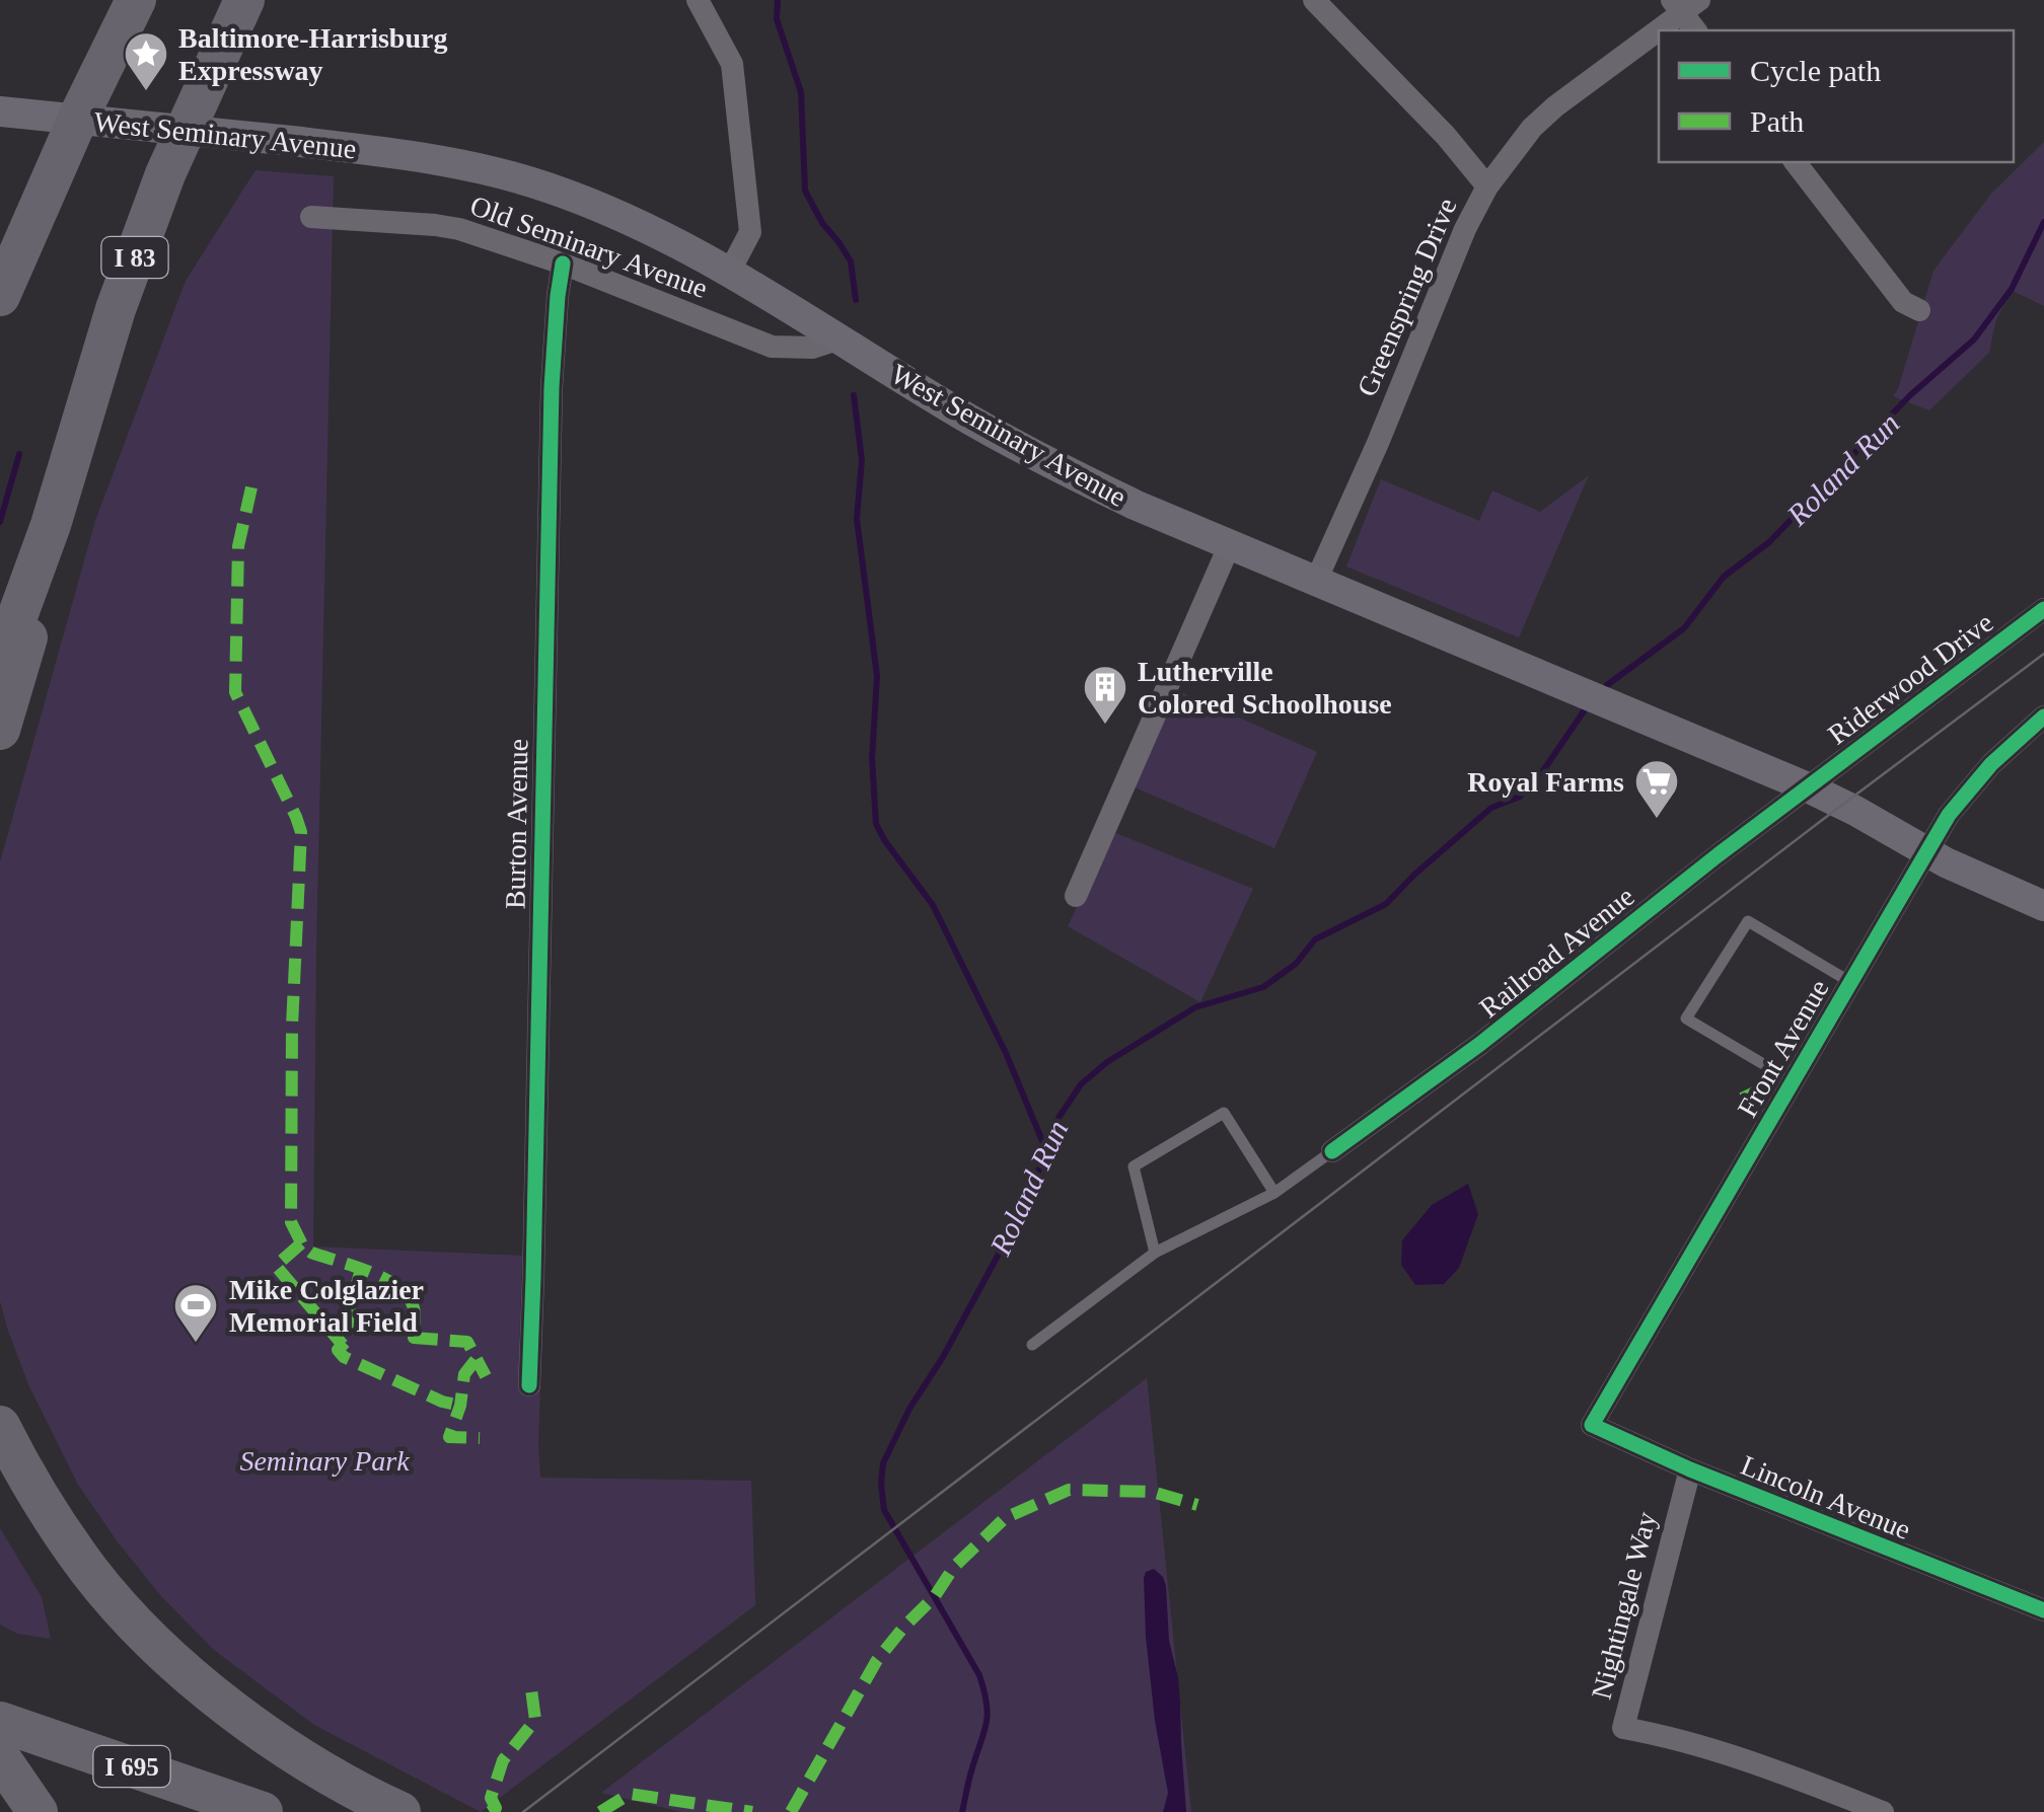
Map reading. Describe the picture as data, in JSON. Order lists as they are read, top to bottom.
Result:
{
  "streets": {
    "highway": ["I 83", "I 695"],
    "main road": ["West Seminary Avenue"],
    "street": [
      "Old Seminary Avenue",
      "Greenspring Drive",
      "Riderwood Drive",
      "Burton Avenue",
      "Railroad Avenue",
      "Front Avenue",
      "Lincoln Avenue",
      "Nightingale Way"
    ]
  },
  "crossings": [
    ["West Seminary Avenue", "Old Seminary Avenue"],
    ["West Seminary Avenue", "Greenspring Drive"],
    ["West Seminary Avenue", "Riderwood Drive"],
    ["West Seminary Avenue", "Railroad Avenue"],
    ["West Seminary Avenue", "Front Avenue"],
    ["Old Seminary Avenue", "Burton Avenue"],
    ["Riderwood Drive", "Railroad Avenue"],
    ["Front Avenue", "Lincoln Avenue"],
    ["Lincoln Avenue", "Nightingale Way"]
  ],
  "water": ["Roland Run"],
  "parks": ["Seminary Park"],
  "places": {
    "place": ["Baltimore-Harrisburg Expressway"],
    "building": ["Lutherville Colored Schoolhouse"],
    "supermarket": ["Royal Farms"],
    "sports": ["Mike Colglazier Memorial Field"]
  },
  "legend": ["Cycle path", "Path"]
}
